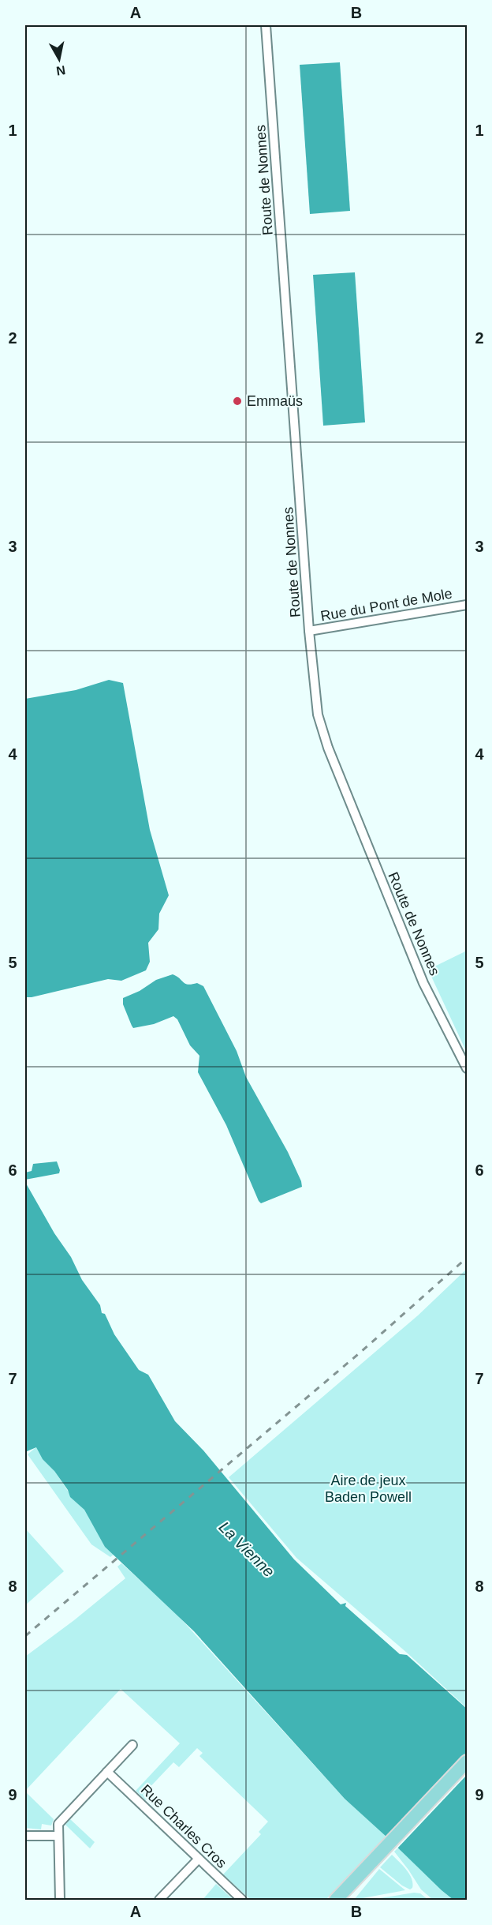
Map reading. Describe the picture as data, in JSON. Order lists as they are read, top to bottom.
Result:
{
  "streets": {
    "street": ["Route de Nonnes", "Rue du Pont de Mole", "Rue Charles Cros"]
  },
  "crossings": [
    ["Route de Nonnes", "Rue du Pont de Mole"]
  ],
  "water": ["La Vienne"],
  "parks": ["Aire de jeux Baden Powell"],
  "places": ["Emmaüs"],
  "north": "bottom",
  "grid": {
    "columns": ["A", "B"],
    "rows": [
      "1",
      "2",
      "3",
      "4",
      "5",
      "6",
      "7",
      "8",
      "9"
    ]
  }
}
